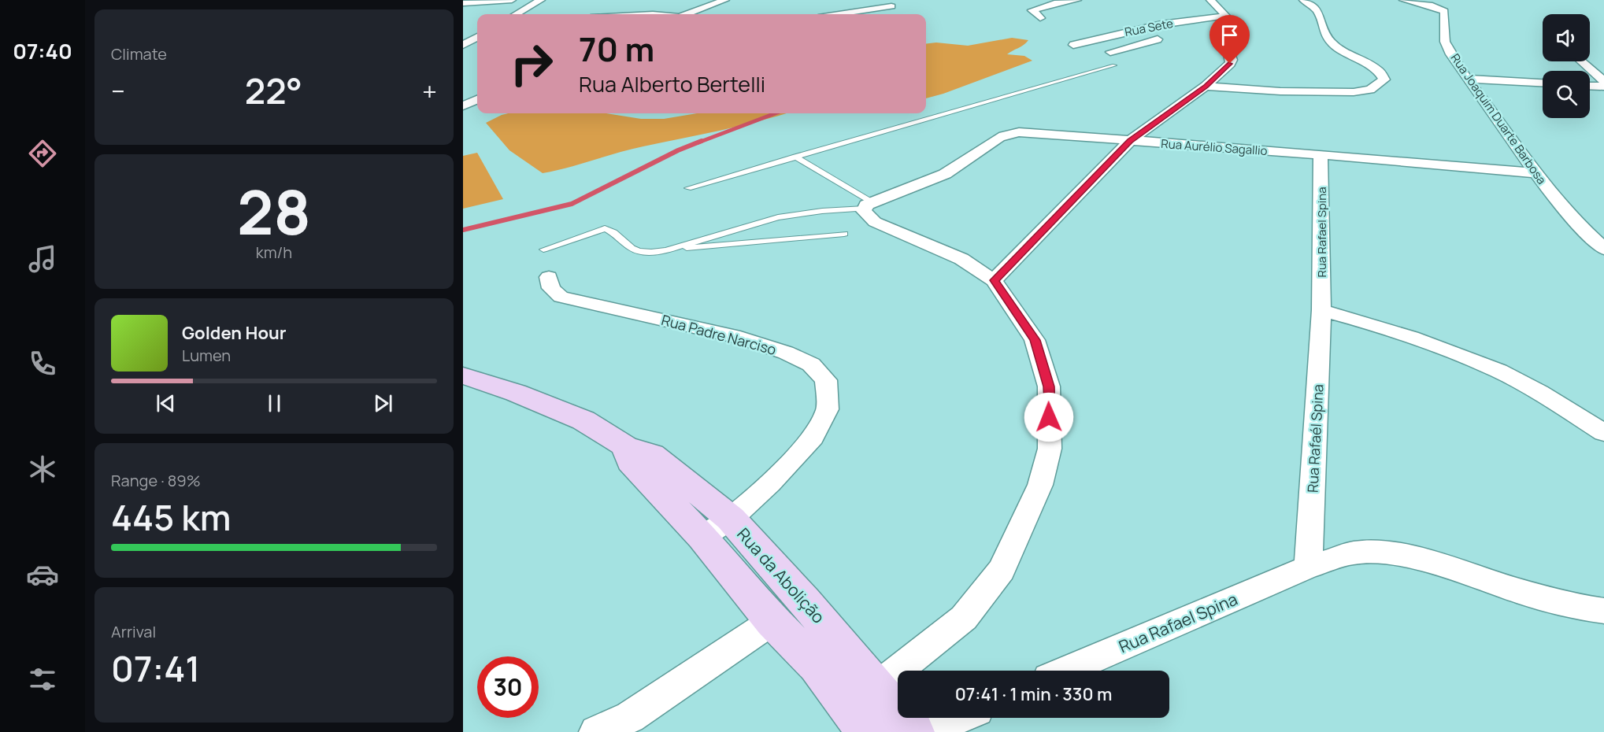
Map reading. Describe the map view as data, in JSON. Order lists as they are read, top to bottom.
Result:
{
  "streets": {
    "main road": ["Rua da Abolição"],
    "street": [
      "Rua Sete",
      "Rua Joaquim Duarte Barbosa",
      "Rua Aurélio Sagallio",
      "Rua Rafael Spina",
      "Rua Padre Narciso",
      "Rua Rafaél Spina"
    ]
  },
  "crossings": [
    ["Rua Joaquim Duarte Barbosa", "Rua Aurélio Sagallio"],
    ["Rua Aurélio Sagallio", "Rua Rafael Spina"],
    ["Rua Rafael Spina", "Rua Rafaél Spina"],
    ["Rua Padre Narciso", "Rua da Abolição"]
  ],
  "page": {
    "tabs": "07:40",
    "tile": [
      "Climate",
      ["28", "km/h"],
      ["Range · 89%", "445 km"],
      ["Arrival", "07:41"]
    ],
    "turn": ["70 m", "Rua Alberto Bertelli"],
    "heat": ["−", "22°", "+"],
    "song": ["Golden Hour", "Lumen"],
    "limit": "30",
    "trip": "07:41 · 1 min · 330 m"
  }
}
